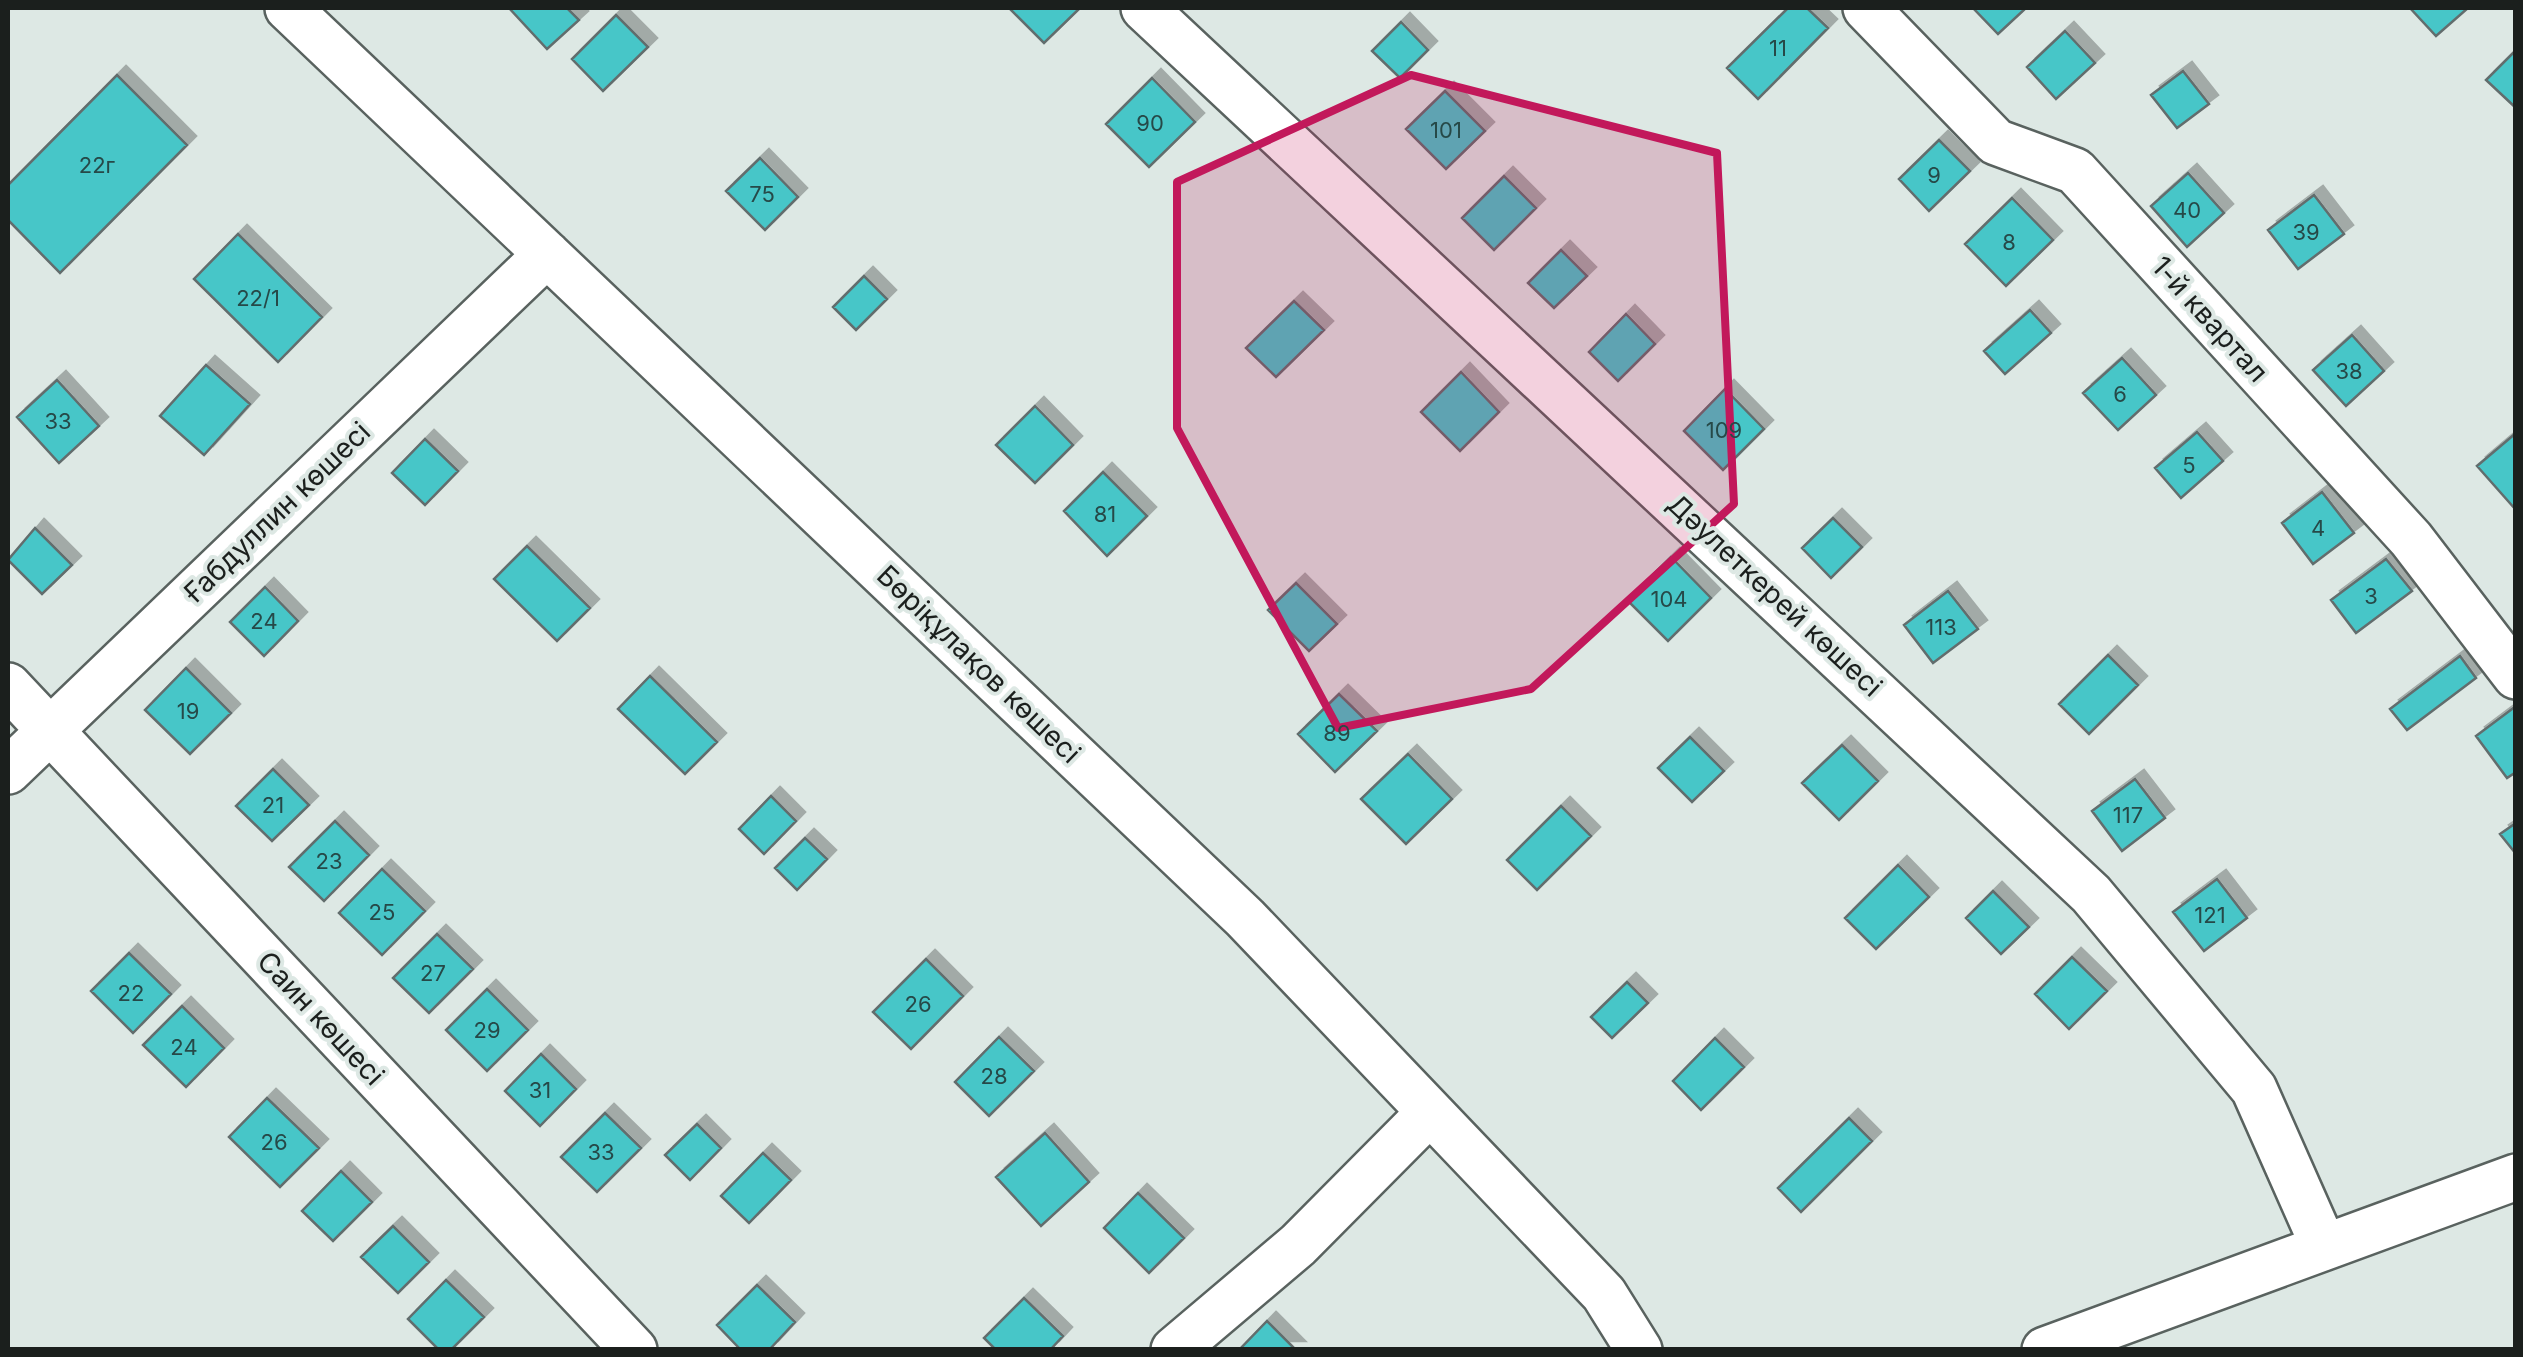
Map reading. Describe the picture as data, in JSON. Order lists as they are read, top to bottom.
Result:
{
  "streets": {
    "street": [
      "1-й квартал",
      "Ғабдуллин көшесі",
      "Дәулеткерей көшесі",
      "Бөріқұлақов көшесі",
      "Саин көшесі"
    ]
  },
  "crossings": [
    ["Ғабдуллин көшесі", "Бөріқұлақов көшесі"],
    ["Ғабдуллин көшесі", "Саин көшесі"]
  ],
  "house_numbers": [
    "11",
    "90",
    "101",
    "22г",
    "9",
    "75",
    "40",
    "39",
    "8",
    "22/1",
    "38",
    "6",
    "33",
    "109",
    "5",
    "81",
    "4",
    "3",
    "104",
    "24",
    "113",
    "19",
    "89",
    "21",
    "117",
    "23",
    "25",
    "121",
    "27",
    "22",
    "26",
    "29",
    "24",
    "28",
    "31",
    "26",
    "33"
  ]
}
